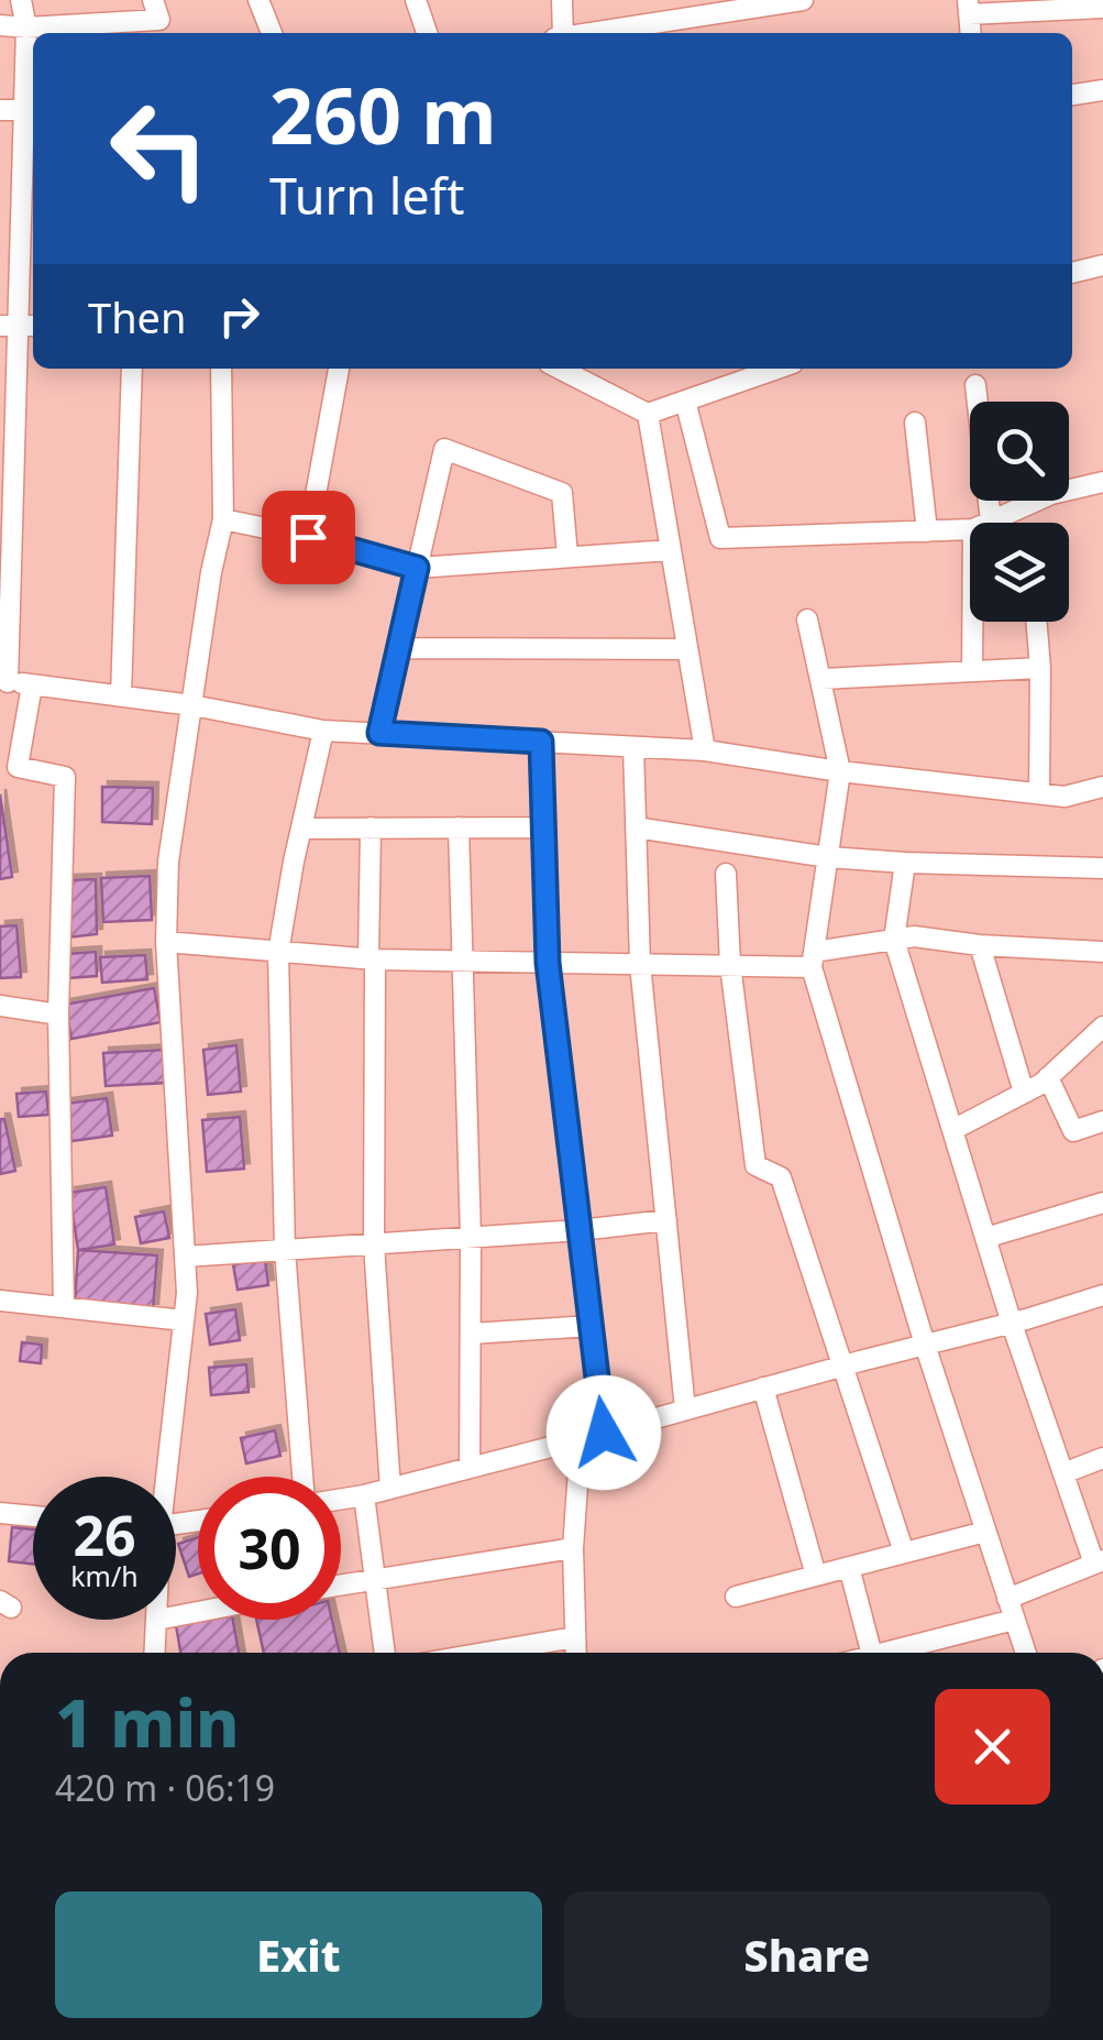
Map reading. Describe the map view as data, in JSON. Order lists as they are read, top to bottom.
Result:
{
  "page": {
    "turn": ["260 m", "Turn left"],
    "then": "Then",
    "speed": "26 km/h",
    "limit": "30",
    "heading": ["1 min", "420 m · 06:19"],
    "buttons": ["Exit", "Share"]
  }
}
